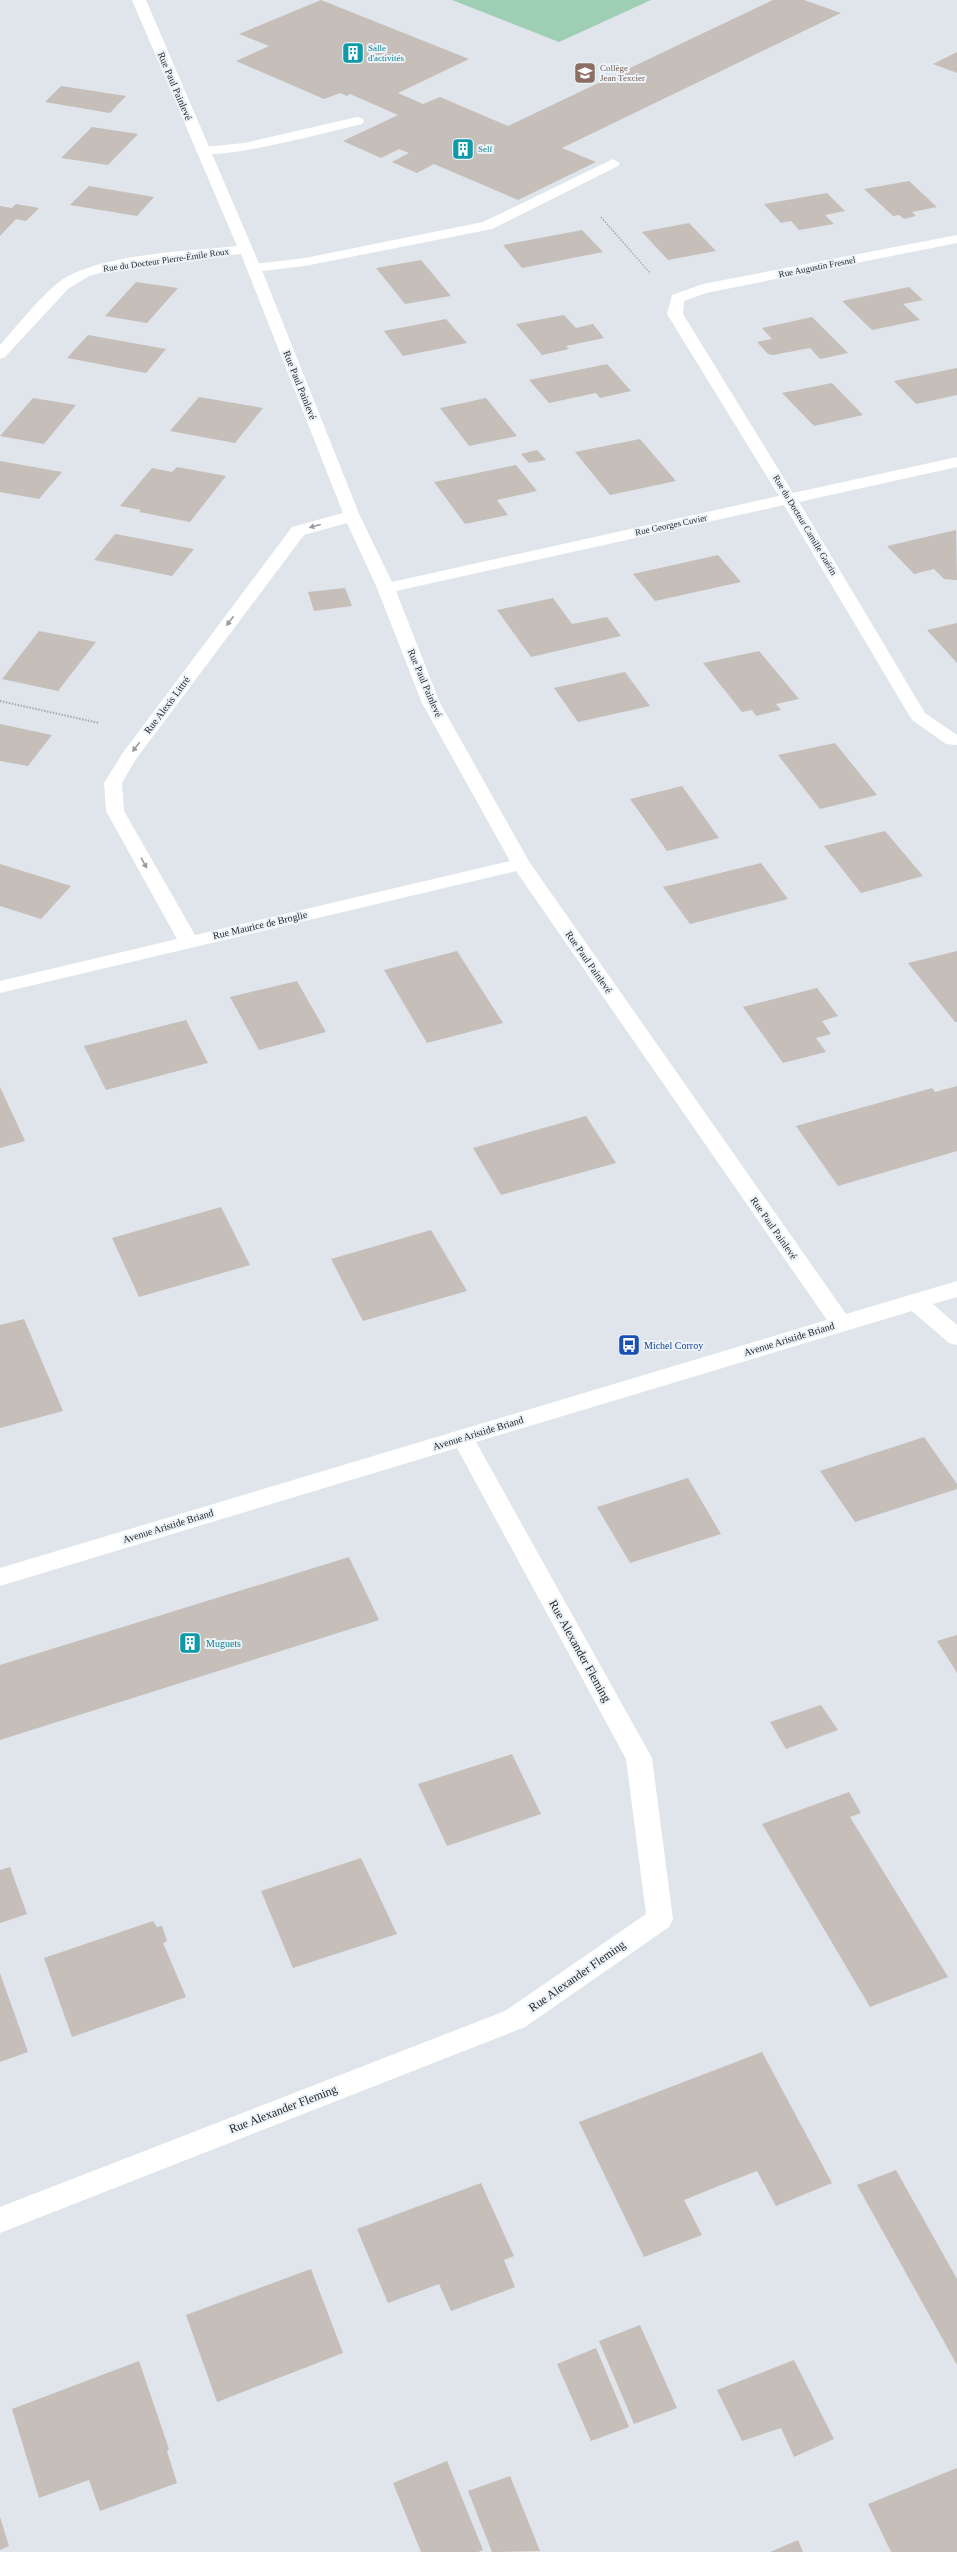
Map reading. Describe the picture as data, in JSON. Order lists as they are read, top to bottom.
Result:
{
  "streets": {
    "street": [
      "Rue Paul Painlevé",
      "Rue du Docteur Pierre-Émile Roux",
      "Rue Augustin Fresnel",
      "Rue Georges Cuvier",
      "Rue du Docteur Camille Guérin",
      "Rue Alexis Littré",
      "Rue Maurice de Broglie",
      "Avenue Aristide Briand",
      "Rue Alexander Fleming"
    ]
  },
  "crossings": [
    ["Rue Paul Painlevé", "Rue du Docteur Pierre-Émile Roux"],
    ["Rue Paul Painlevé", "Rue Georges Cuvier"],
    ["Rue Paul Painlevé", "Rue Alexis Littré"],
    ["Rue Paul Painlevé", "Rue Maurice de Broglie"],
    ["Rue Paul Painlevé", "Avenue Aristide Briand"],
    ["Rue Augustin Fresnel", "Rue du Docteur Camille Guérin"],
    ["Rue Georges Cuvier", "Rue du Docteur Camille Guérin"],
    ["Rue Alexis Littré", "Rue Maurice de Broglie"],
    ["Avenue Aristide Briand", "Rue Alexander Fleming"]
  ],
  "one_way": ["Rue Alexis Littré"],
  "places": {
    "building": ["Salle d'activités", "Self", "Muguets"],
    "school or university": ["Collège Jean Texcier"],
    "bus stop": ["Michel Corroy"]
  }
}
